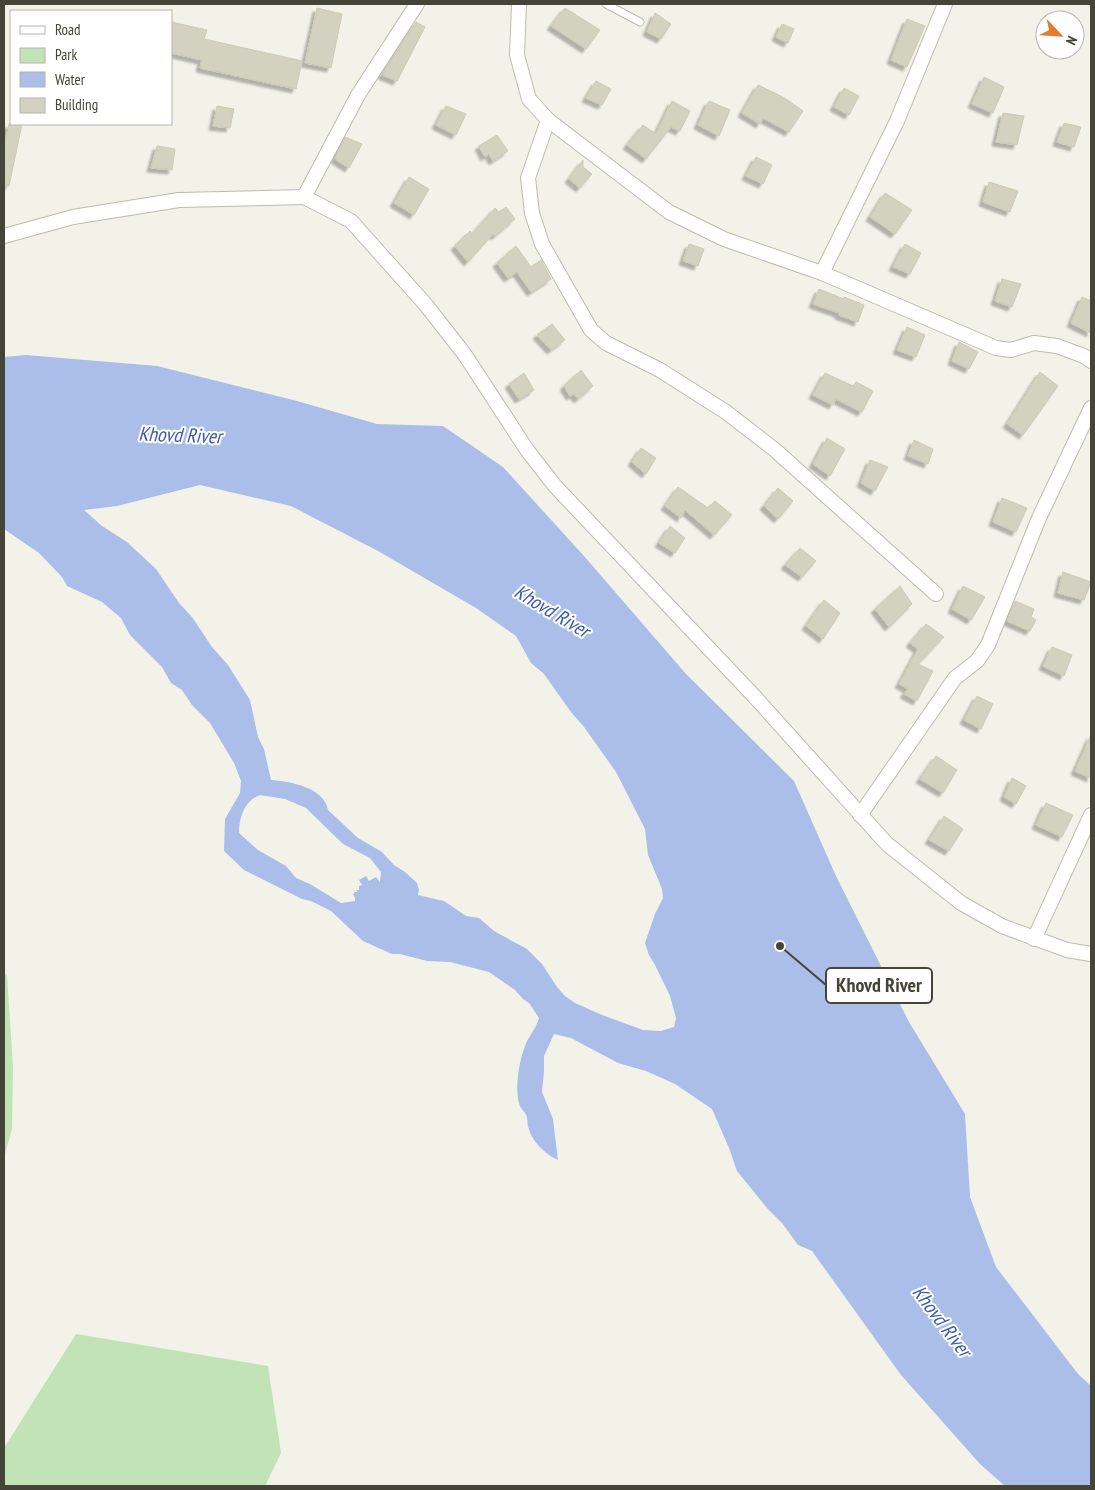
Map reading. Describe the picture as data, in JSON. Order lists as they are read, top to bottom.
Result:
{
  "water": ["Khovd River"],
  "places": ["Khovd River"],
  "legend": [
    "Road",
    "Park",
    "Water",
    "Building"
  ],
  "north": "bottom right"
}
